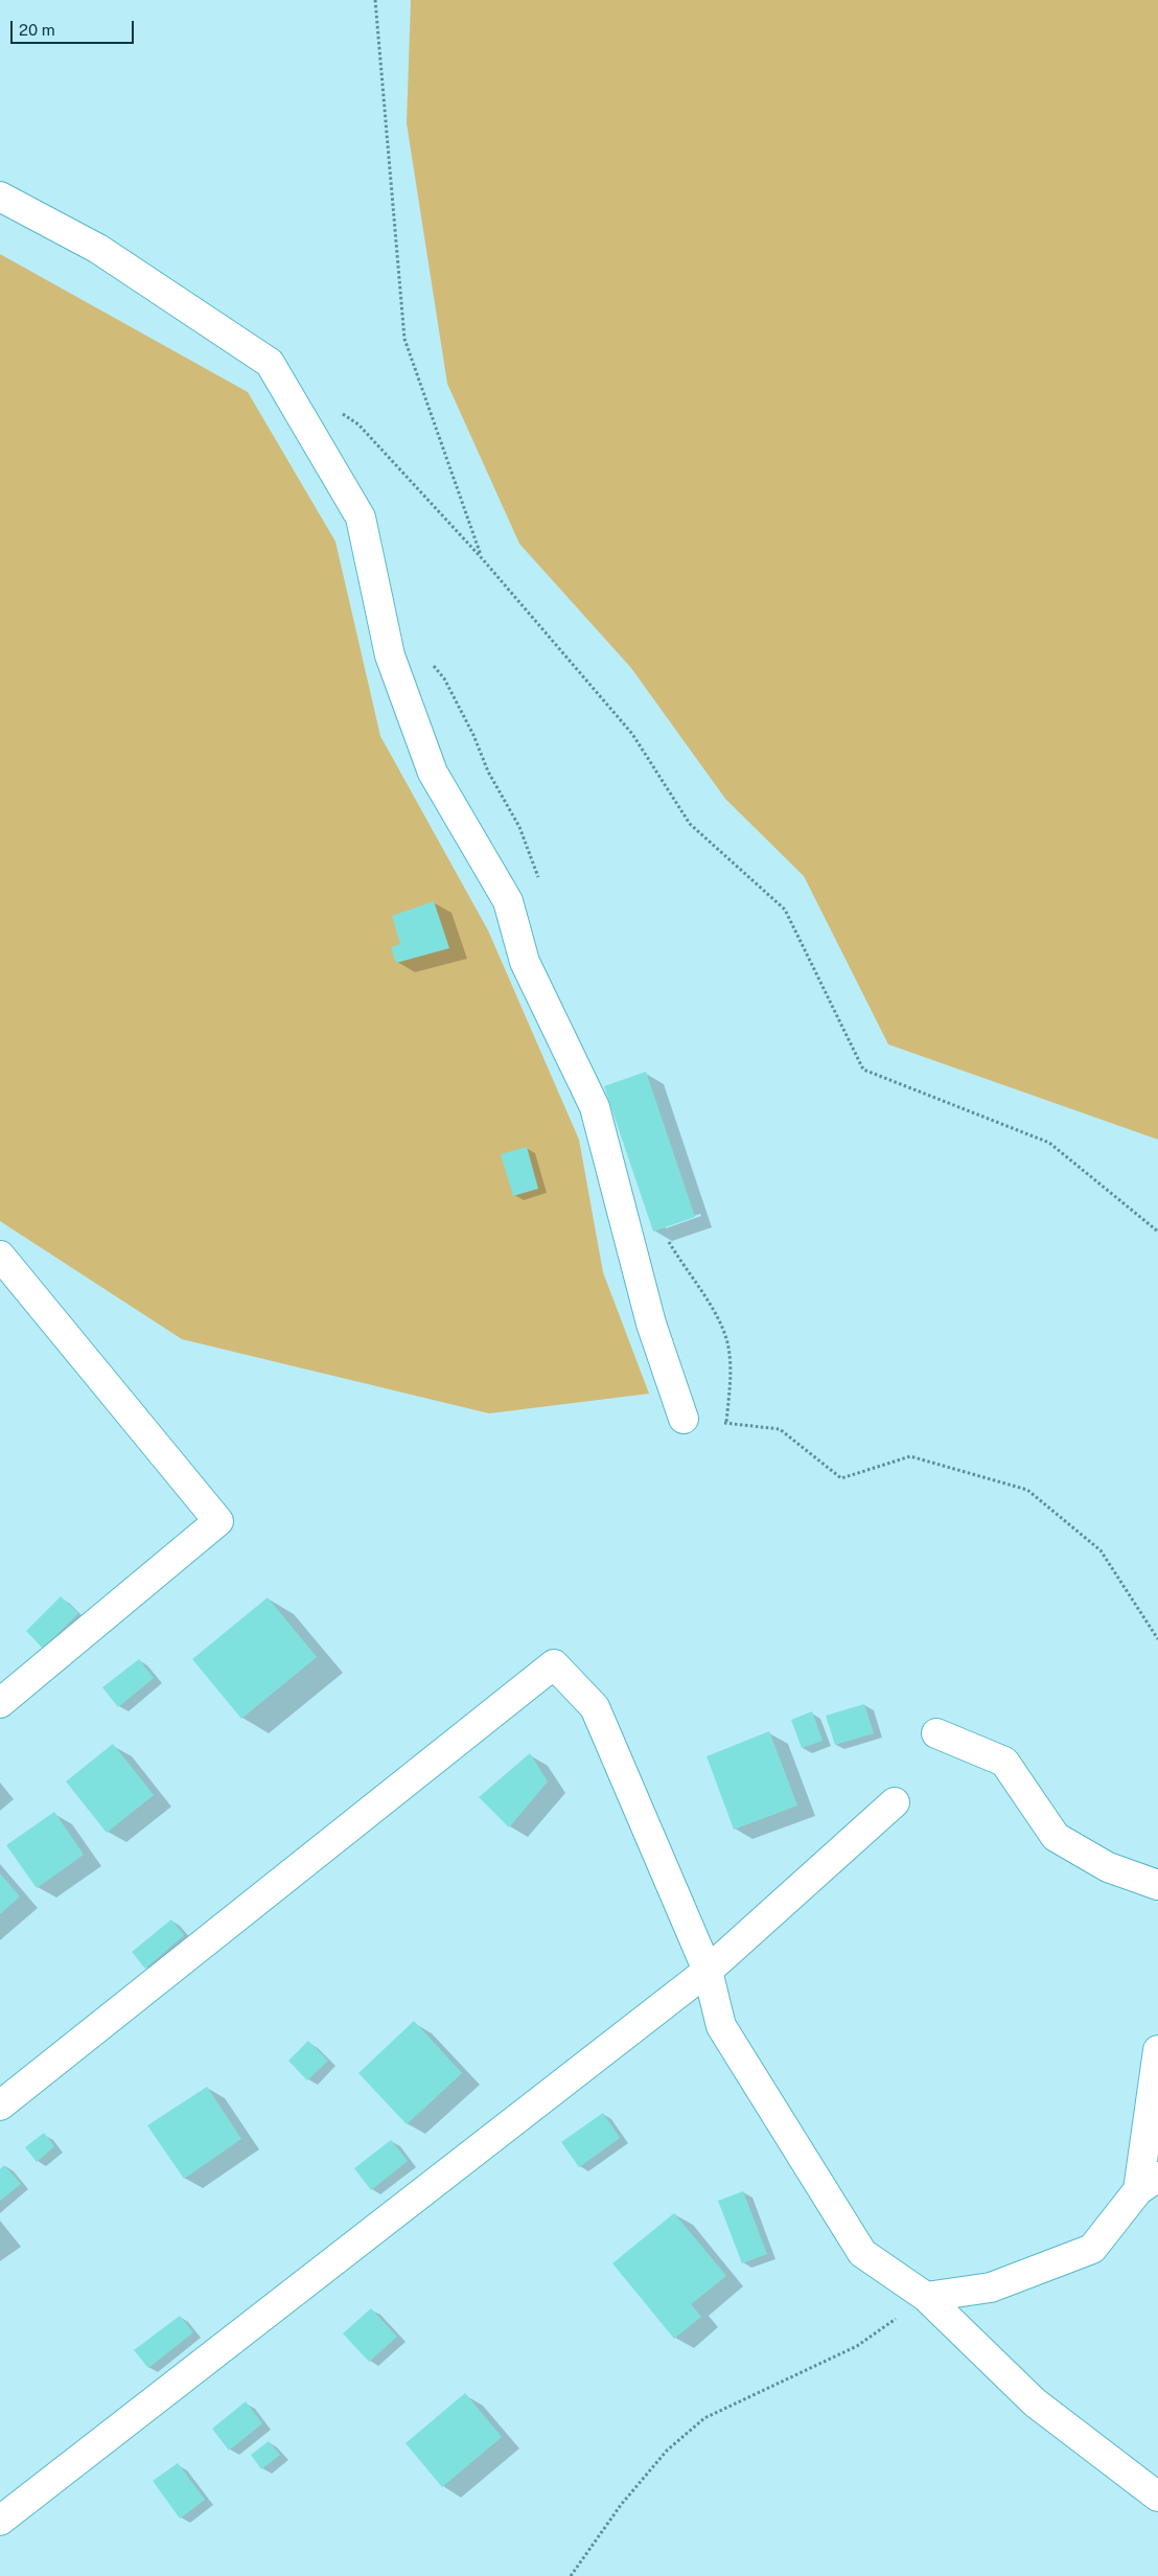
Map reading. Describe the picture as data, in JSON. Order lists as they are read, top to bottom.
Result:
{
  "scale_bar": "20 m"
}
